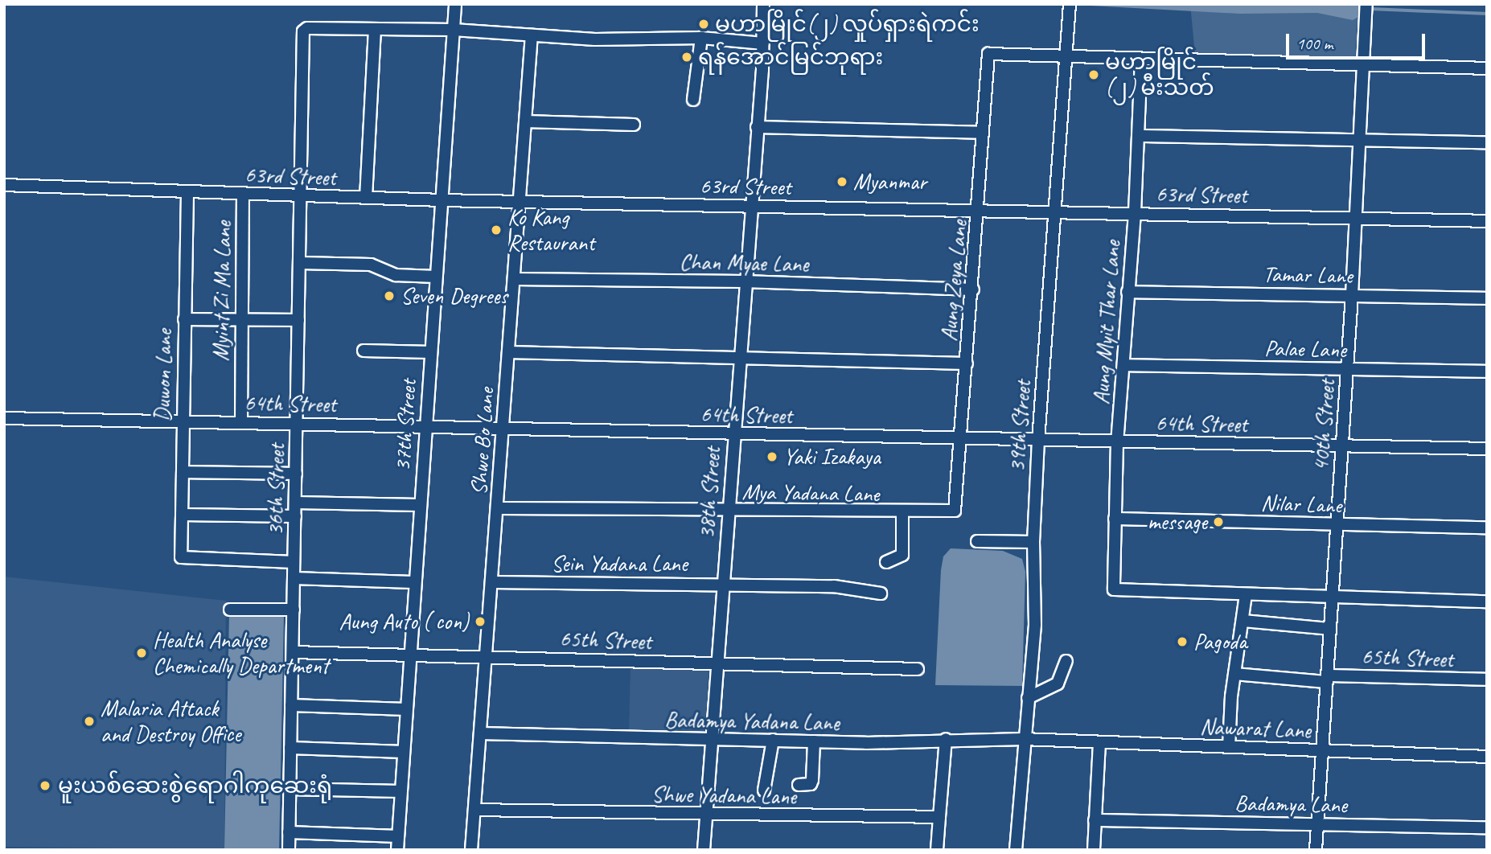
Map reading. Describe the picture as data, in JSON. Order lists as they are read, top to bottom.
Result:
{
  "streets": {
    "street": [
      "63rd Street",
      "Chan Myae Lane",
      "Tamar Lane",
      "Aung Zeya Lane",
      "Myint Zi Ma Lane",
      "Aung Myit Thar Lane",
      "Palae Lane",
      "Duwon Lane",
      "64th Street",
      "37th Street",
      "40th Street",
      "39th Street",
      "Shwe Bo Lane",
      "36th Street",
      "38th Street",
      "Mya Yadana Lane",
      "Nilar Lane",
      "Sein Yadana Lane",
      "65th Street",
      "Badamya Yadana Lane",
      "Nawarat Lane",
      "Shwe Yadana Lane",
      "Badamya Lane"
    ]
  },
  "crossings": [
    ["63rd Street", "Aung Zeya Lane"],
    ["63rd Street", "Myint Zi Ma Lane"],
    ["63rd Street", "Aung Myit Thar Lane"],
    ["63rd Street", "Duwon Lane"],
    ["63rd Street", "37th Street"],
    ["63rd Street", "40th Street"],
    ["63rd Street", "39th Street"],
    ["63rd Street", "Shwe Bo Lane"],
    ["63rd Street", "36th Street"],
    ["63rd Street", "38th Street"],
    ["Chan Myae Lane", "Aung Zeya Lane"],
    ["Chan Myae Lane", "Shwe Bo Lane"],
    ["Chan Myae Lane", "38th Street"],
    ["Tamar Lane", "Aung Myit Thar Lane"],
    ["Tamar Lane", "40th Street"],
    ["Aung Zeya Lane", "64th Street"],
    ["Aung Zeya Lane", "39th Street"],
    ["Aung Zeya Lane", "Mya Yadana Lane"],
    ["Myint Zi Ma Lane", "64th Street"],
    ["Aung Myit Thar Lane", "Palae Lane"],
    ["Aung Myit Thar Lane", "64th Street"],
    ["Aung Myit Thar Lane", "Nilar Lane"],
    ["Palae Lane", "40th Street"],
    ["Duwon Lane", "64th Street"],
    ["Duwon Lane", "36th Street"],
    ["64th Street", "37th Street"],
    ["64th Street", "40th Street"],
    ["64th Street", "39th Street"],
    ["64th Street", "Shwe Bo Lane"],
    ["64th Street", "36th Street"],
    ["64th Street", "38th Street"],
    ["37th Street", "65th Street"],
    ["40th Street", "Nilar Lane"],
    ["40th Street", "65th Street"],
    ["40th Street", "Nawarat Lane"],
    ["40th Street", "Badamya Lane"],
    ["39th Street", "Badamya Yadana Lane"],
    ["39th Street", "Nawarat Lane"],
    ["Shwe Bo Lane", "Mya Yadana Lane"],
    ["Shwe Bo Lane", "Sein Yadana Lane"],
    ["Shwe Bo Lane", "65th Street"],
    ["Shwe Bo Lane", "Badamya Yadana Lane"],
    ["Shwe Bo Lane", "Shwe Yadana Lane"],
    ["36th Street", "65th Street"],
    ["38th Street", "Mya Yadana Lane"],
    ["38th Street", "Sein Yadana Lane"],
    ["38th Street", "65th Street"],
    ["38th Street", "Badamya Yadana Lane"],
    ["38th Street", "Shwe Yadana Lane"],
    ["Badamya Yadana Lane", "Nawarat Lane"]
  ],
  "places": [
    "မဟာမြိုင်(၂) လှုပ်ရှားရဲကင်း",
    "ရန်အောင်မြင်ဘုရား",
    "မဟာမြိုင် (၂) မီးသတ်",
    "Myanmar",
    "Ko Kang Restaurant",
    "Seven Degrees",
    "Yaki Izakaya",
    "message",
    "Aung Auto ( con)",
    "Pagoda",
    "Health Analyse Chemically Department",
    "Malaria Attack and Destroy Office",
    "မူးယစ်ဆေးစွဲရောဂါကုဆေးရုံ"
  ],
  "scale_bar": "100 m"
}
